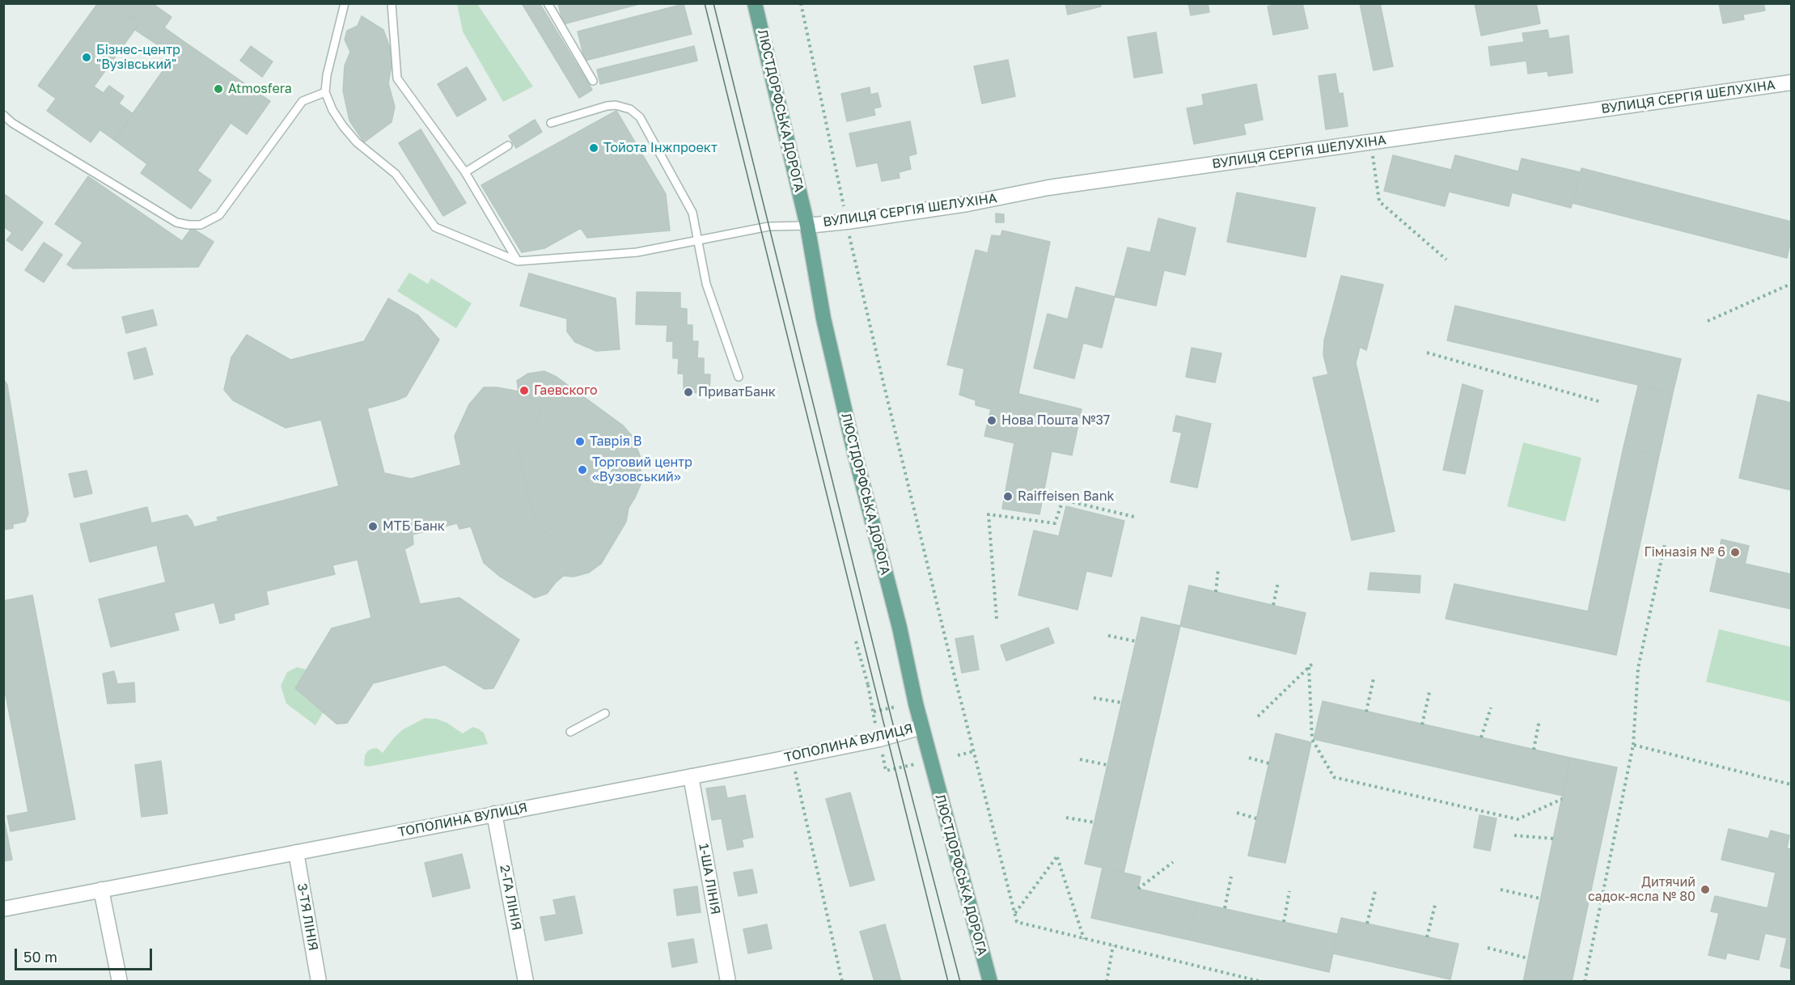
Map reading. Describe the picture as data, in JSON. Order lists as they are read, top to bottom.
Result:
{
  "streets": {
    "main road": ["ЛЮСТДОРФСЬКА ДОРОГА"],
    "street": [
      "ВУЛИЦЯ СЕРГІЯ ШЕЛУХІНА",
      "ТОПОЛИНА ВУЛИЦЯ",
      "1-ША ЛІНІЯ",
      "2-ГА ЛІНІЯ",
      "3-ТЯ ЛІНІЯ"
    ]
  },
  "crossings": [
    ["ВУЛИЦЯ СЕРГІЯ ШЕЛУХІНА", "ЛЮСТДОРФСЬКА ДОРОГА"],
    ["ЛЮСТДОРФСЬКА ДОРОГА", "ТОПОЛИНА ВУЛИЦЯ"],
    ["ТОПОЛИНА ВУЛИЦЯ", "1-ША ЛІНІЯ"],
    ["ТОПОЛИНА ВУЛИЦЯ", "2-ГА ЛІНІЯ"],
    ["ТОПОЛИНА ВУЛИЦЯ", "3-ТЯ ЛІНІЯ"]
  ],
  "places": [
    "Бізнес-центр \"Вузівський\"",
    "Atmosfera",
    "Тойота Інжпроект",
    "Гаевского",
    "ПриватБанк",
    "Нова Пошта №37",
    "Таврія В",
    "Торговий центр «Вузовський»",
    "Raiffeisen Bank",
    "МТБ Банк",
    "Гімназія № 6",
    "Дитячий садок-ясла № 80"
  ],
  "scale_bar": "50 m"
}
